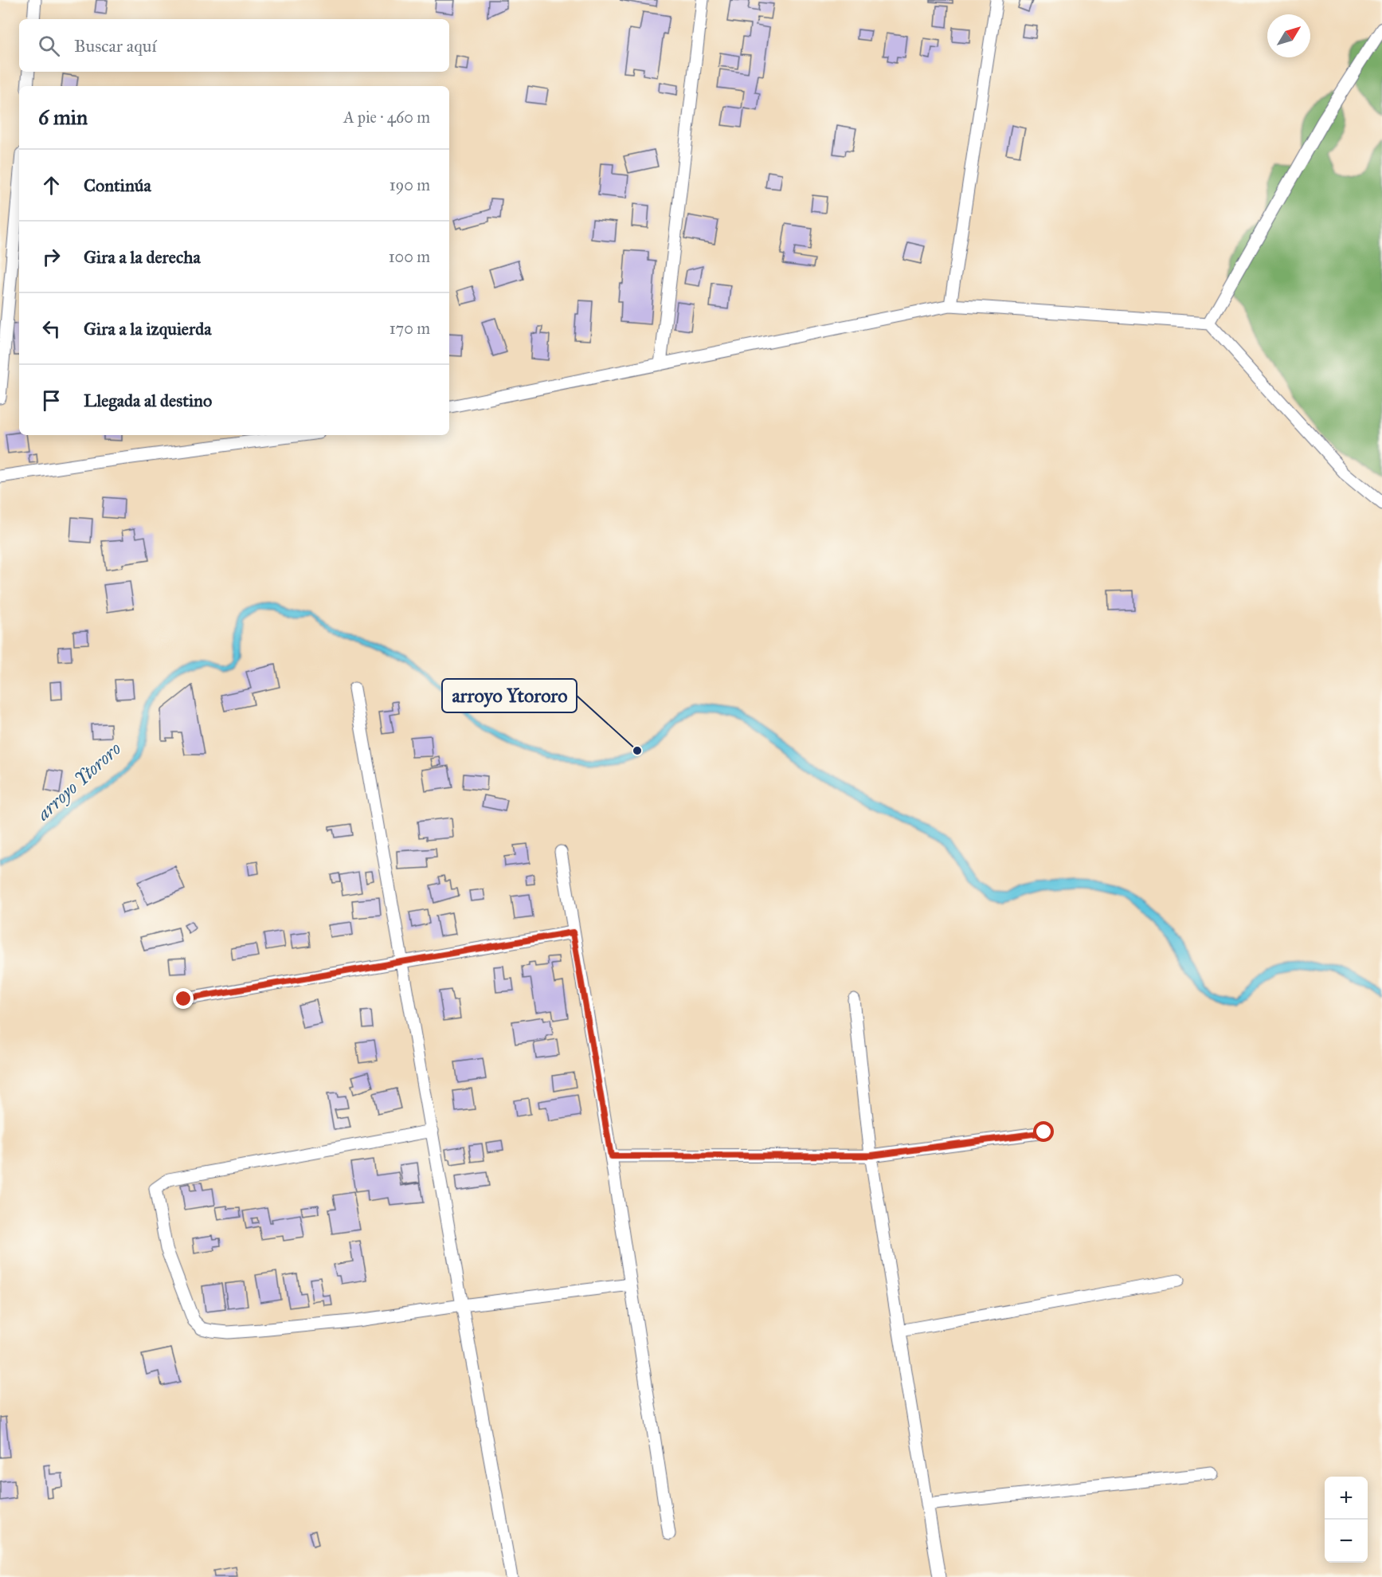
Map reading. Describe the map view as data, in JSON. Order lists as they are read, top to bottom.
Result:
{
  "water": ["arroyo Ytororo"],
  "places": ["arroyo Ytororo"],
  "north": "top right",
  "page": {
    "search": "Buscar aquí",
    "heading": ["6 min", "A pie · 460 m"],
    "list": [
      ["Continúa", "190 m"],
      ["Gira a la derecha", "100 m"],
      ["Gira a la izquierda", "170 m"],
      "Llegada al destino"
    ],
    "map_buttons": ["+", "−"]
  }
}
